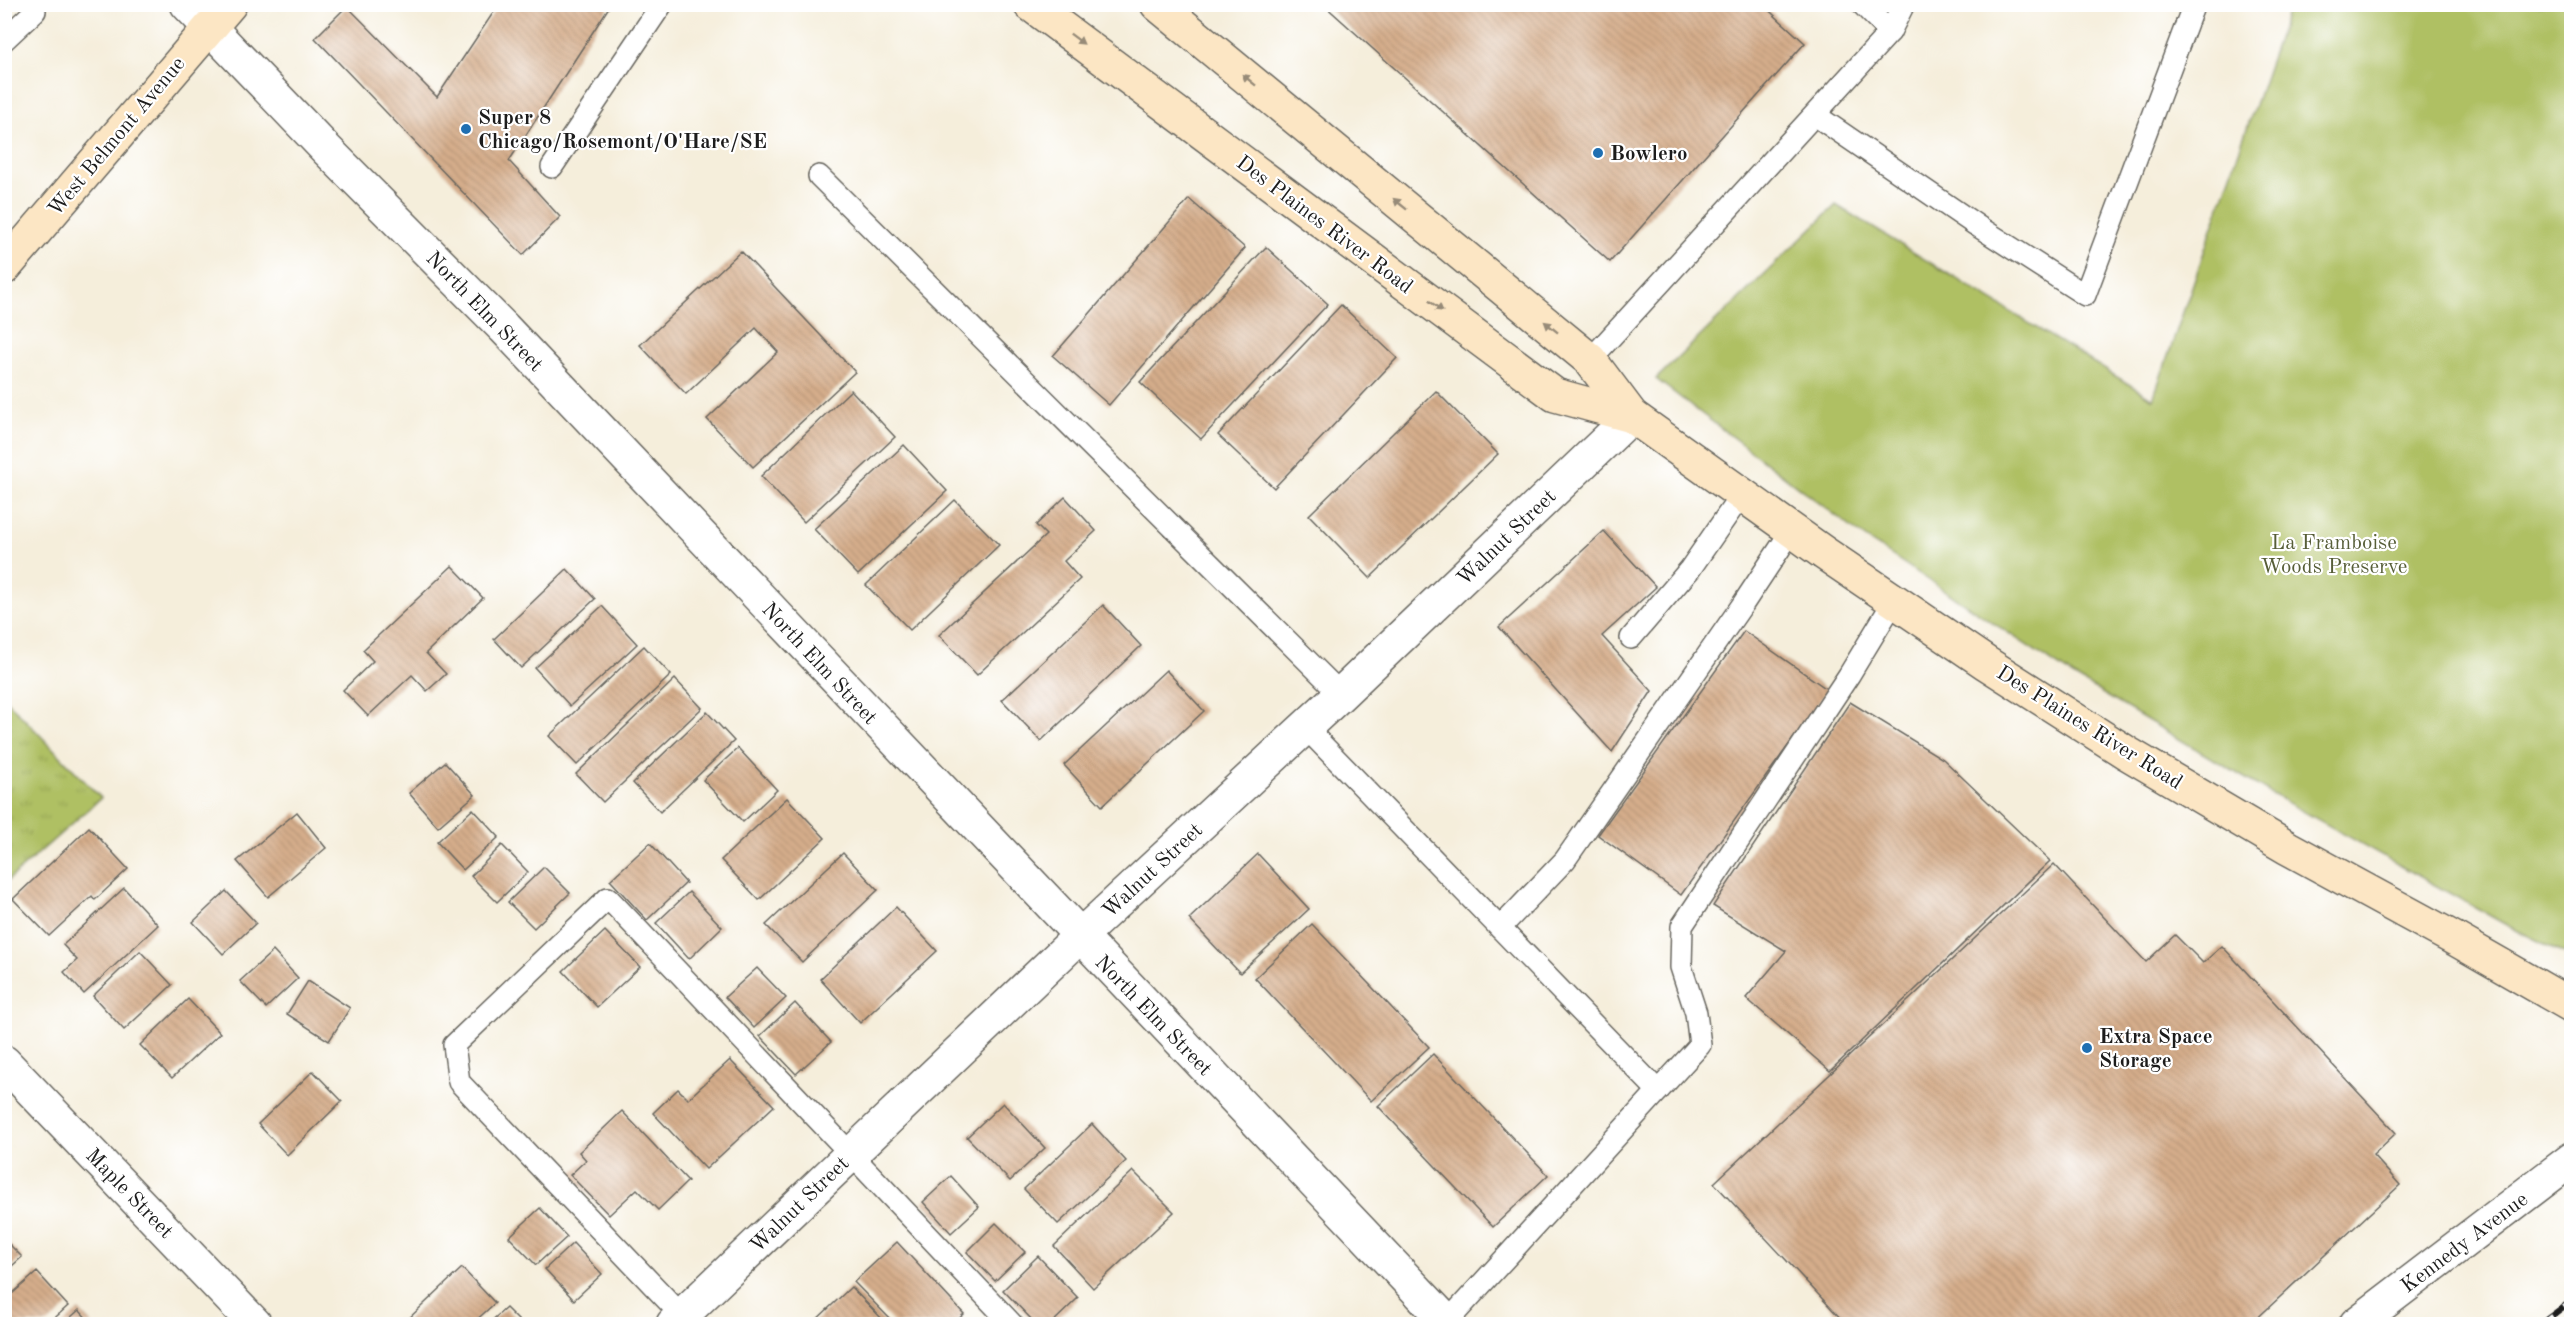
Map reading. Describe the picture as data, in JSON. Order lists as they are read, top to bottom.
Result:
{
  "streets": {
    "main road": ["West Belmont Avenue", "Des Plaines River Road"],
    "street": [
      "North Elm Street",
      "Walnut Street",
      "Maple Street",
      "Kennedy Avenue"
    ]
  },
  "crossings": [
    ["West Belmont Avenue", "North Elm Street"],
    ["Des Plaines River Road", "Walnut Street"],
    ["North Elm Street", "Walnut Street"]
  ],
  "parks": ["La Framboise Woods Preserve"],
  "places": ["Super 8 Chicago/Rosemont/O'Hare/SE", "Bowlero", "Extra Space Storage"]
}
